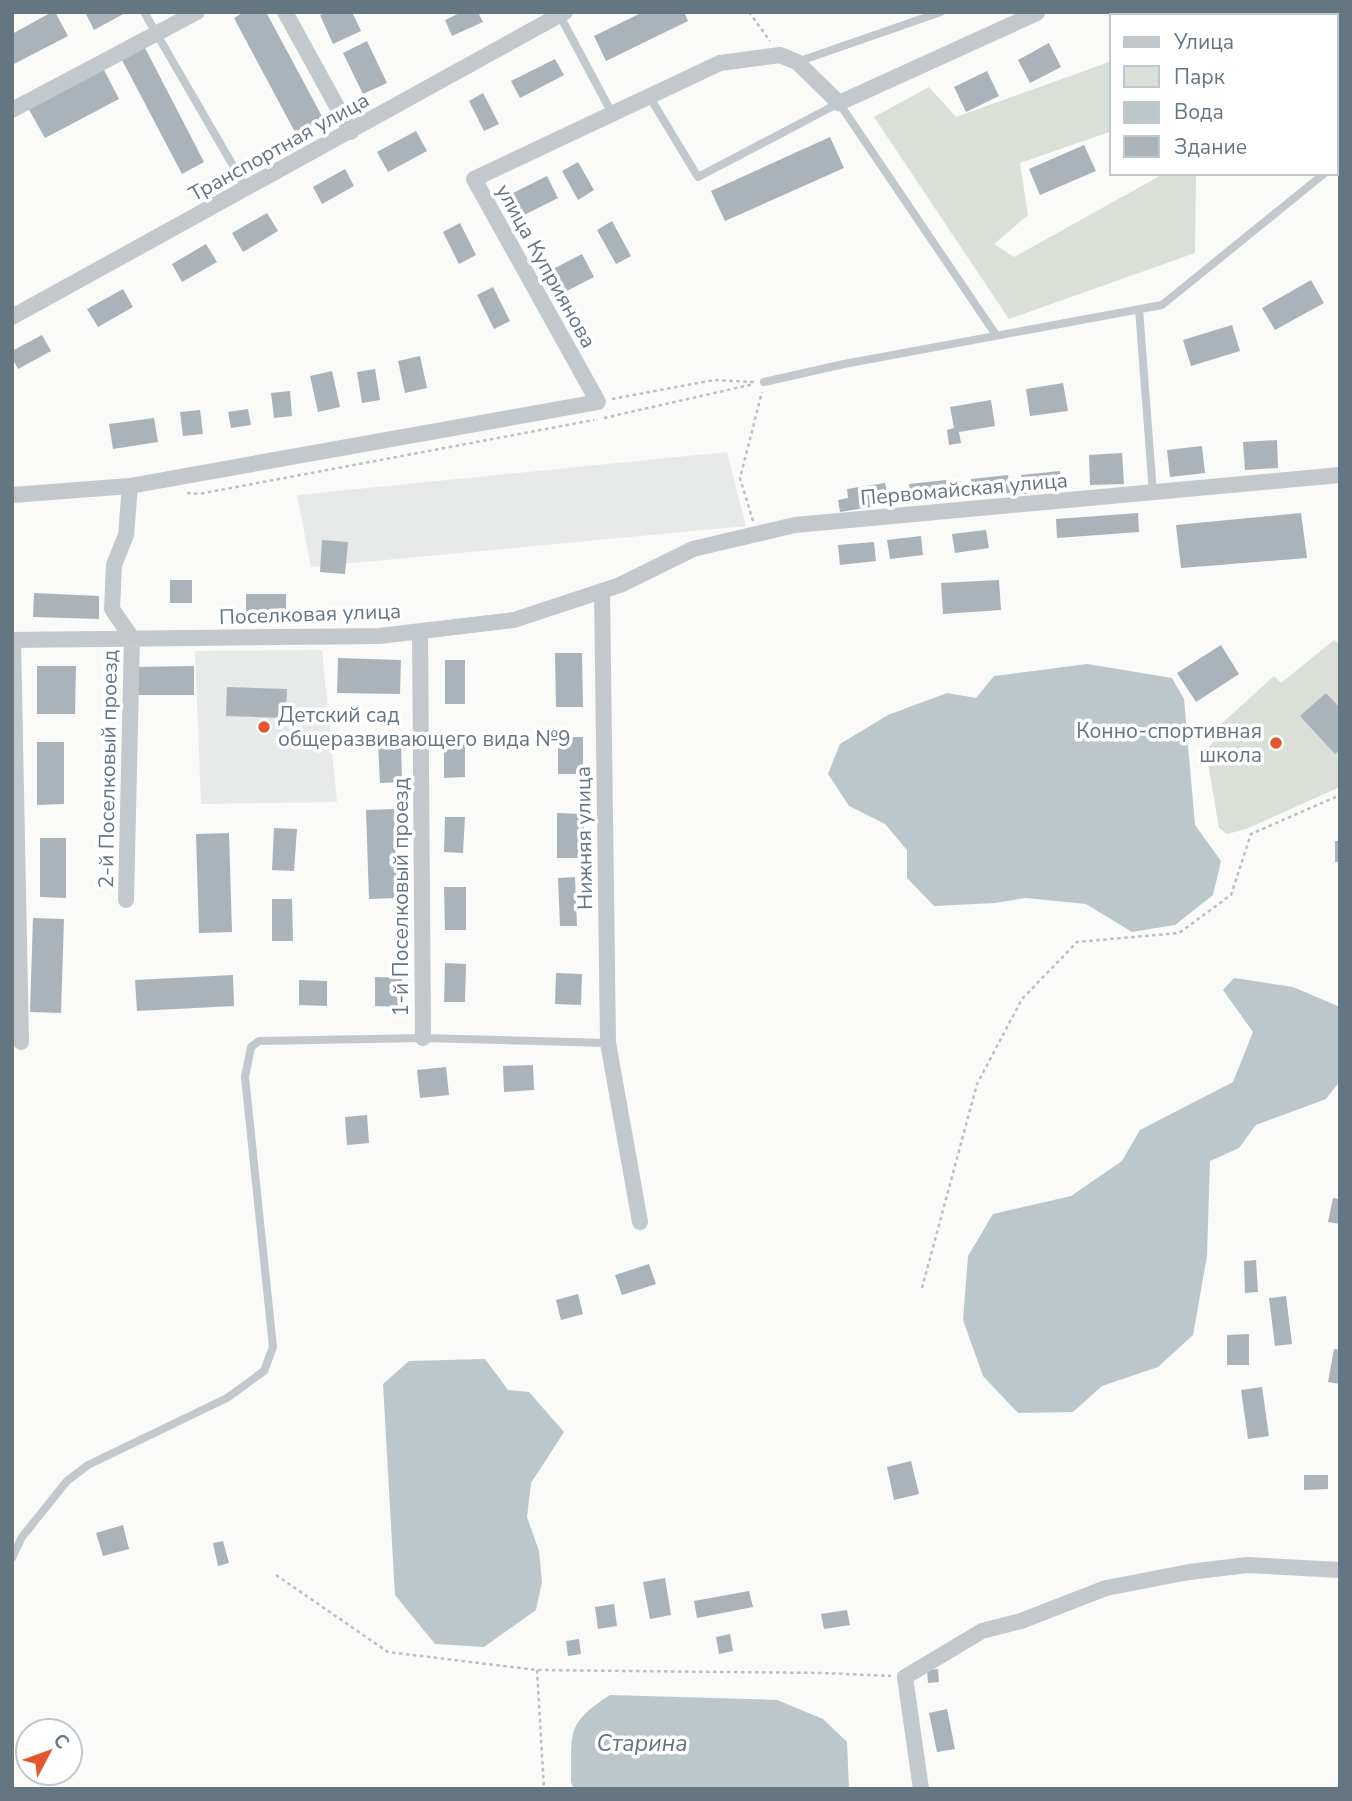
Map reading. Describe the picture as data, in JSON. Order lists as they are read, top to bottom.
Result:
{
  "streets": {
    "street": [
      "Транспортная улица",
      "улица Куприянова",
      "Первомайская улица",
      "Поселковая улица",
      "2-й Поселковый проезд",
      "Нижняя улица",
      "1-й Поселковый проезд"
    ]
  },
  "crossings": [
    ["Первомайская улица", "Поселковая улица"],
    ["Первомайская улица", "Нижняя улица"],
    ["Поселковая улица", "2-й Поселковый проезд"],
    ["Поселковая улица", "Нижняя улица"],
    ["Поселковая улица", "1-й Поселковый проезд"]
  ],
  "water": ["Cтарина"],
  "places": ["Детский сад общеразвивающего вида №9", "Конно-спортивная школа"],
  "legend": [
    "Улица",
    "Парк",
    "Вода",
    "Здание"
  ],
  "north": "top right"
}
